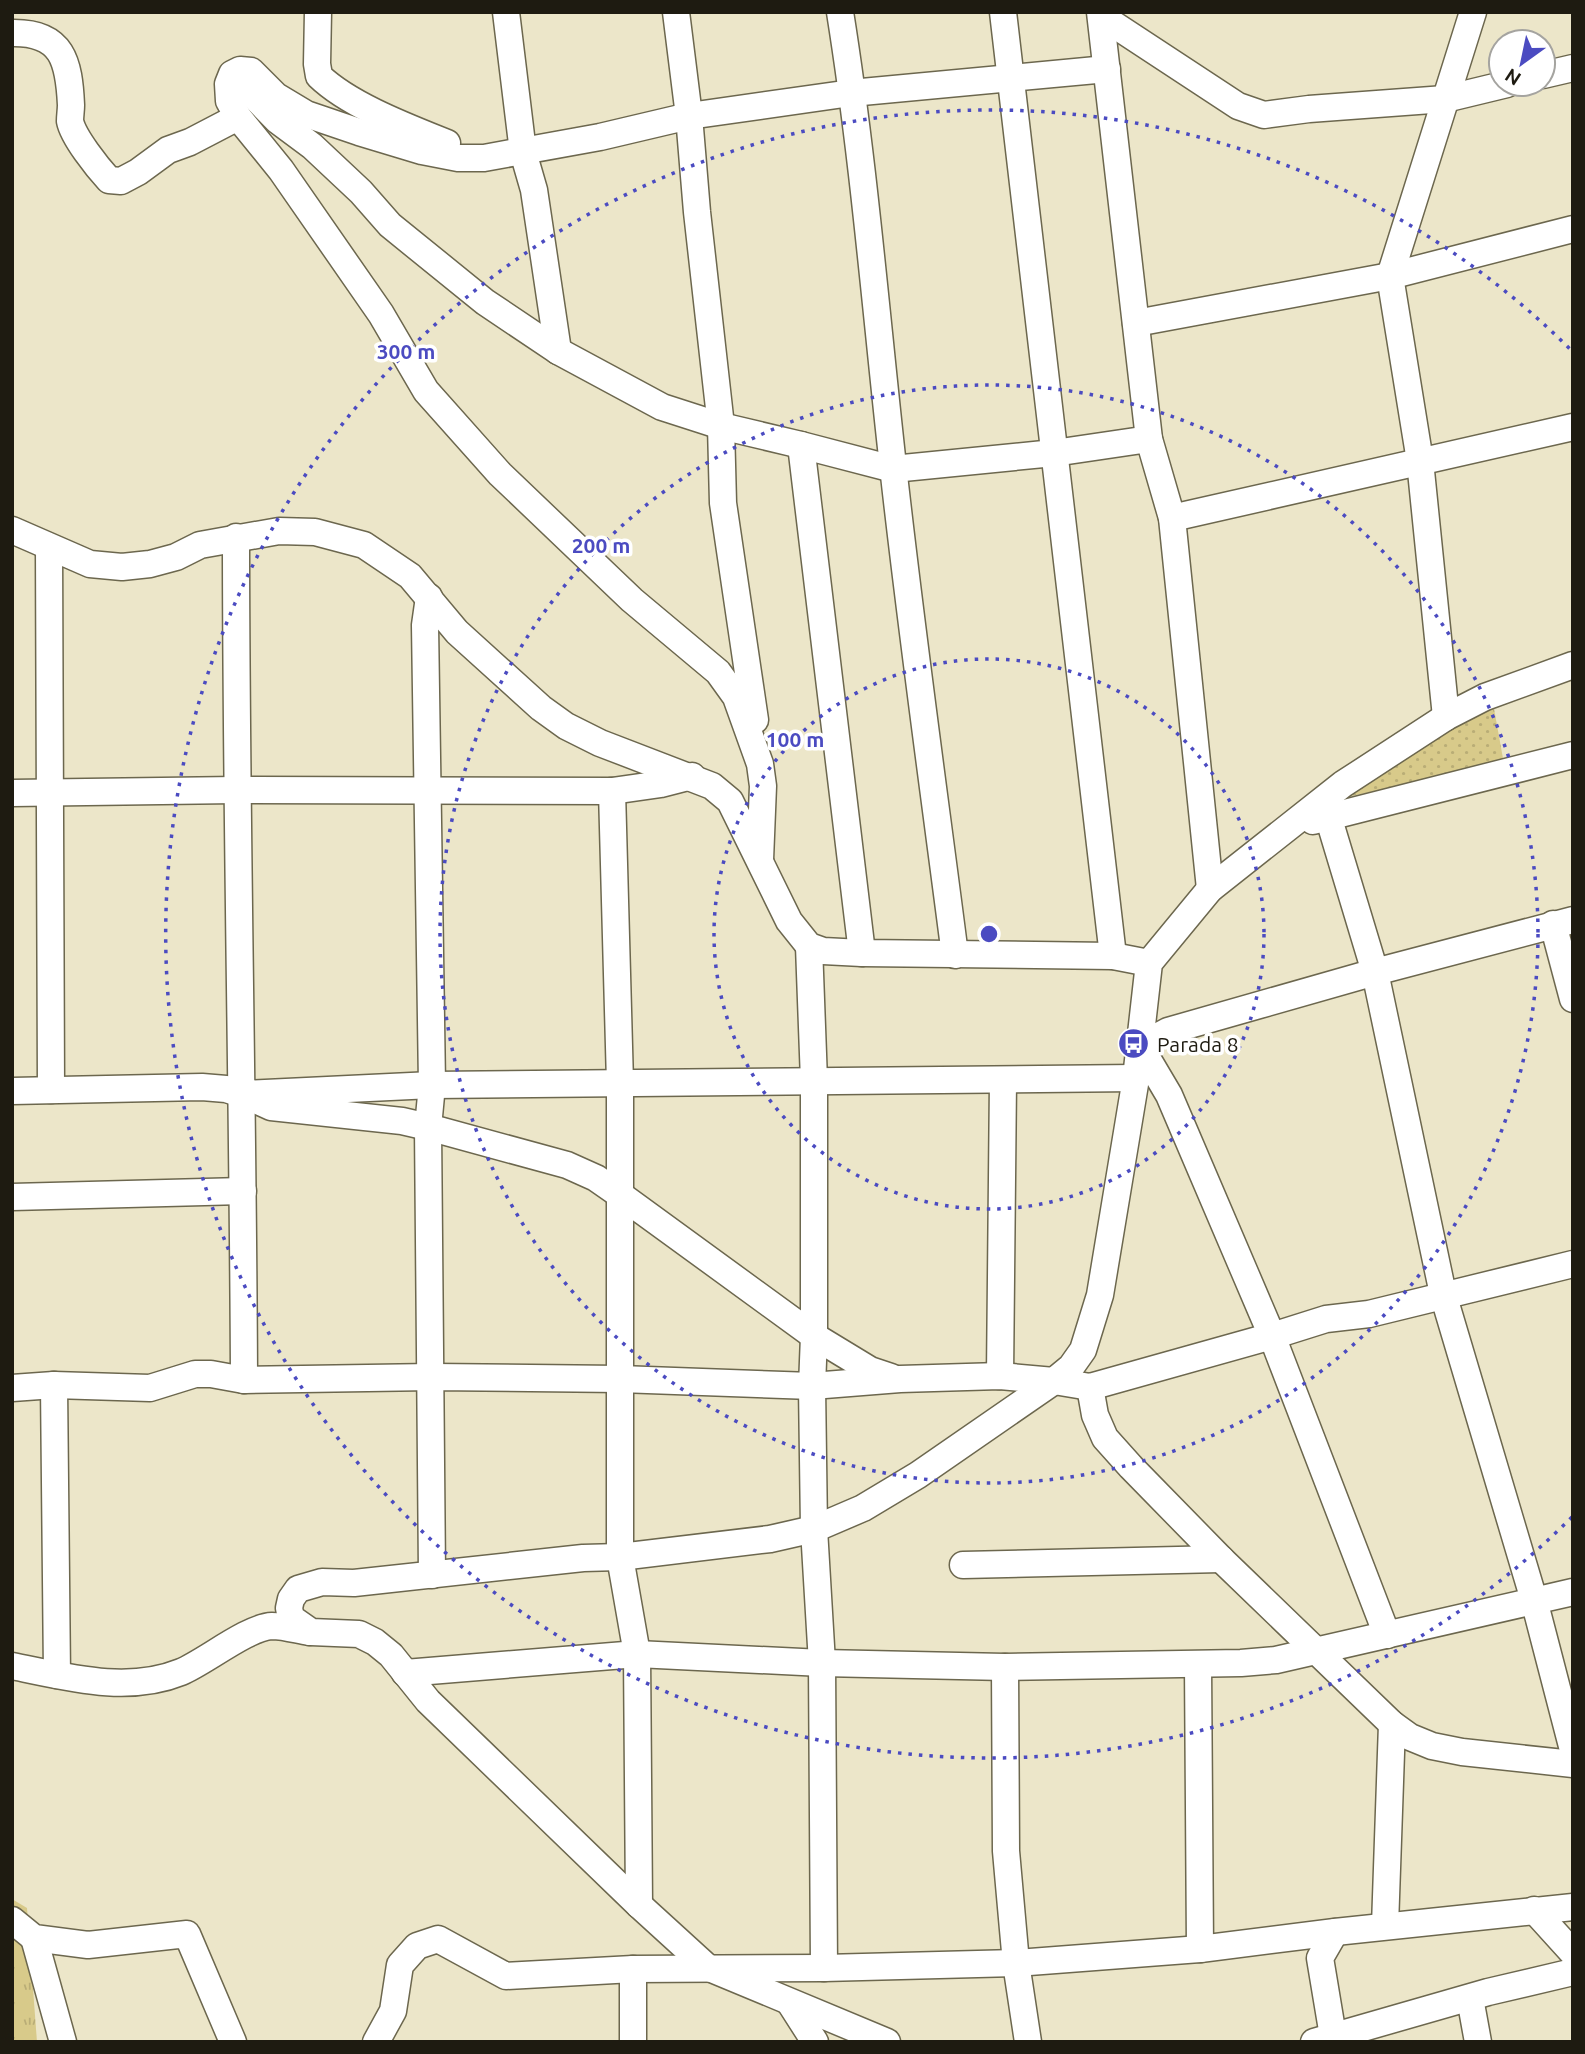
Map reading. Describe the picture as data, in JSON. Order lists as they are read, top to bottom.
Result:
{
  "places": {
    "bus stop": ["Parada 8"]
  },
  "north": "bottom left",
  "rings": ["300 m", "200 m", "100 m"]
}
